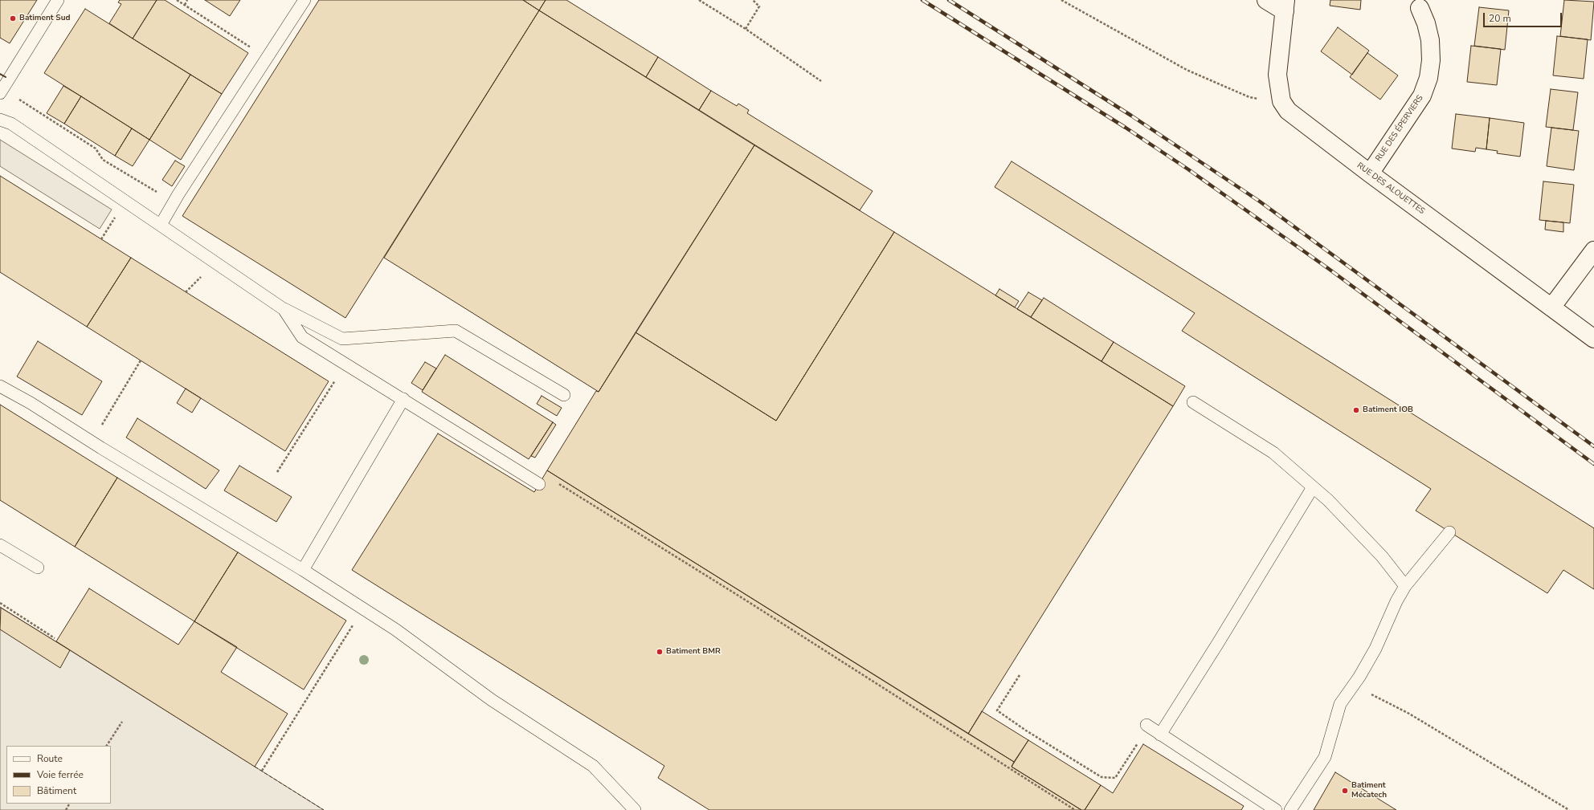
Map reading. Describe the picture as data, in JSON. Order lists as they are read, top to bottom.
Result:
{
  "streets": {
    "street": ["RUE DES ÉPERVIERS", "RUE DES ALOUETTES"]
  },
  "crossings": [
    ["RUE DES ÉPERVIERS", "RUE DES ALOUETTES"]
  ],
  "places": [
    "Batiment Sud",
    "Batiment IOB",
    "Batiment BMR",
    "Batiment Mécatech"
  ],
  "legend": ["Route", "Voie ferrée", "Bâtiment"],
  "scale_bar": "20 m"
}
